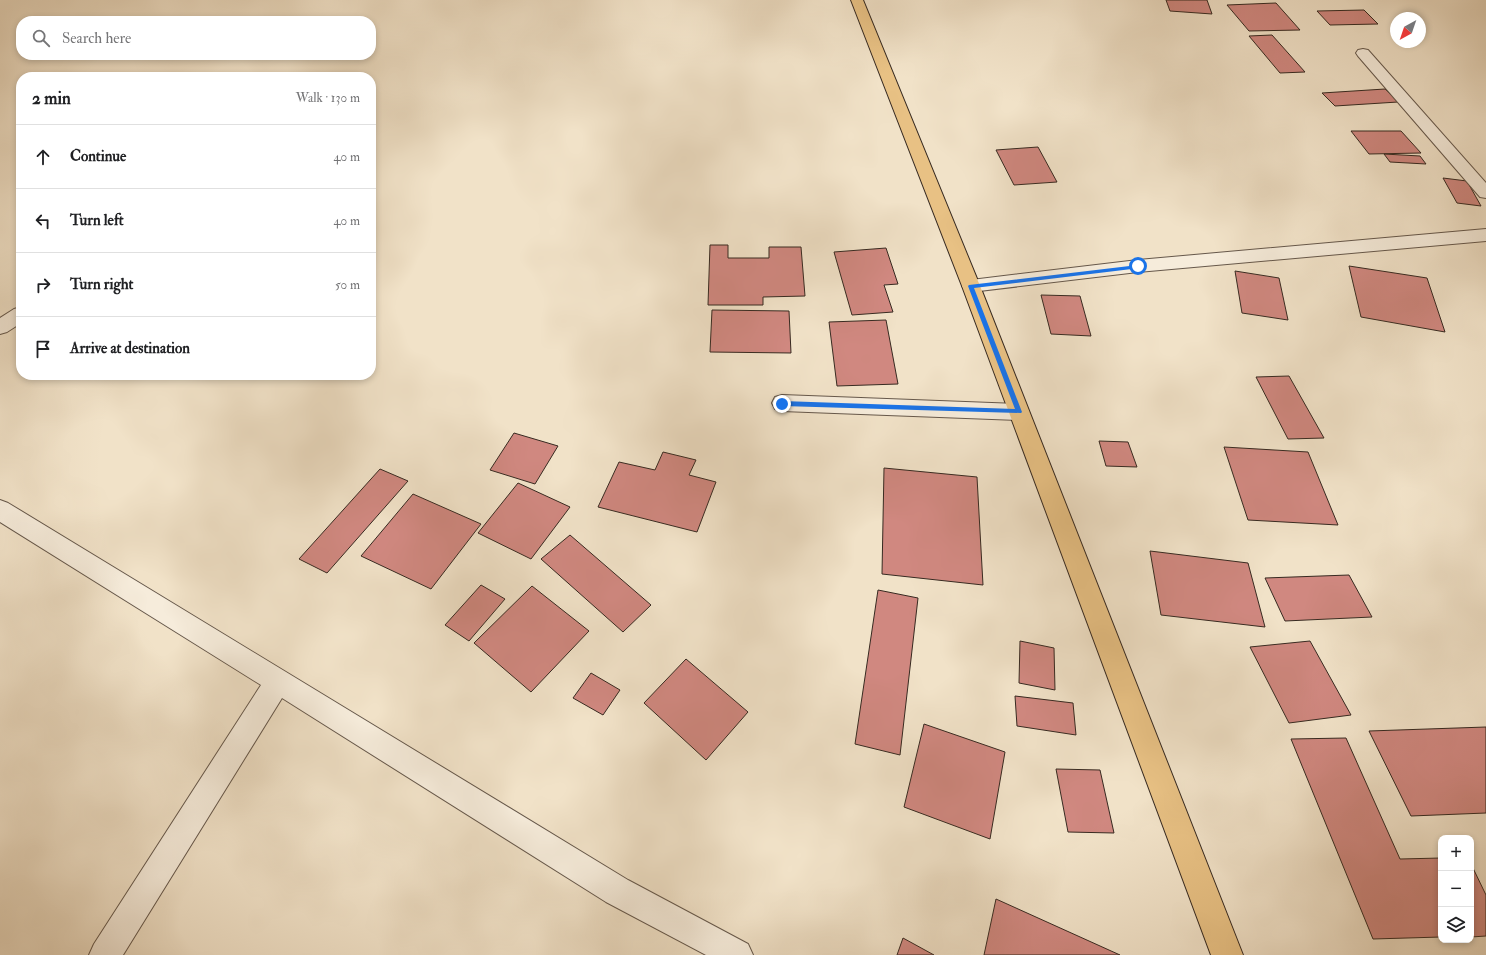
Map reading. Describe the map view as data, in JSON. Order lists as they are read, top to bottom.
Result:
{
  "north": "bottom left",
  "page": {
    "search": "Search here",
    "heading": ["2 min", "Walk · 130 m"],
    "list": [
      ["Continue", "40 m"],
      ["Turn left", "40 m"],
      ["Turn right", "50 m"],
      "Arrive at destination"
    ],
    "map_buttons": ["+", "−"]
  }
}
